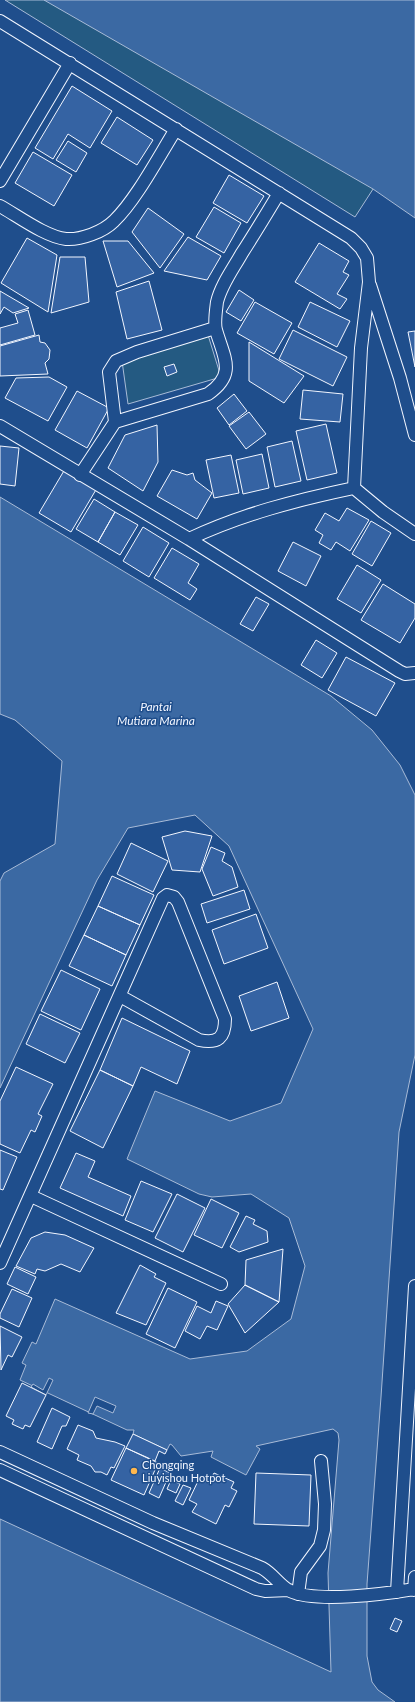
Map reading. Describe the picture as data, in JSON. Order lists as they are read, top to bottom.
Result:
{
  "water": ["Pantai Mutiara Marina"],
  "places": ["Chongqing Liuyishou Hotpot"]
}
